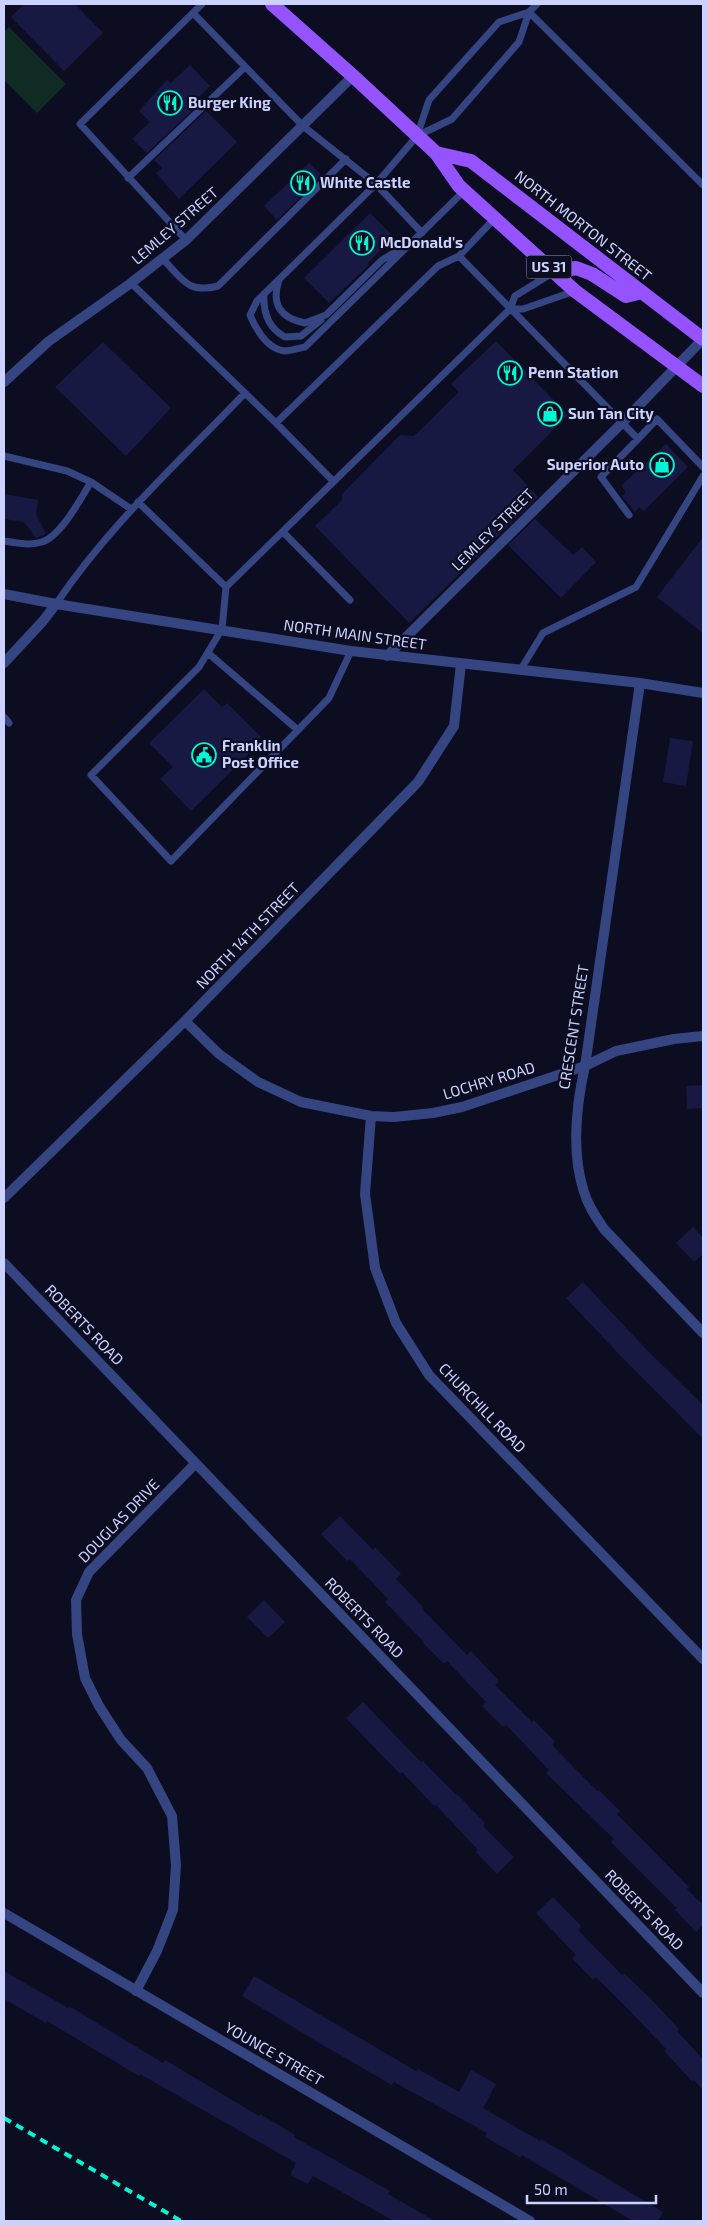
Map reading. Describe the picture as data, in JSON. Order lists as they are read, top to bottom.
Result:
{
  "streets": {
    "main road": ["NORTH MORTON STREET", "US 31"],
    "street": [
      "LEMLEY STREET",
      "NORTH MAIN STREET",
      "NORTH 14TH STREET",
      "CRESCENT STREET",
      "LOCHRY ROAD",
      "ROBERTS ROAD",
      "CHURCHILL ROAD",
      "DOUGLAS DRIVE",
      "YOUNCE STREET"
    ]
  },
  "crossings": [
    ["LEMLEY STREET", "NORTH MORTON STREET"],
    ["LEMLEY STREET", "NORTH MAIN STREET"],
    ["NORTH MAIN STREET", "NORTH 14TH STREET"],
    ["NORTH MAIN STREET", "CRESCENT STREET"],
    ["NORTH 14TH STREET", "LOCHRY ROAD"],
    ["CRESCENT STREET", "LOCHRY ROAD"],
    ["LOCHRY ROAD", "CHURCHILL ROAD"],
    ["ROBERTS ROAD", "DOUGLAS DRIVE"],
    ["DOUGLAS DRIVE", "YOUNCE STREET"]
  ],
  "places": {
    "restaurant": [
      "Burger King",
      "White Castle",
      "McDonald's",
      "Penn Station"
    ],
    "shop": ["Sun Tan City", "Superior Auto"],
    "public building": ["Franklin Post Office"]
  },
  "scale_bar": "50 m"
}
